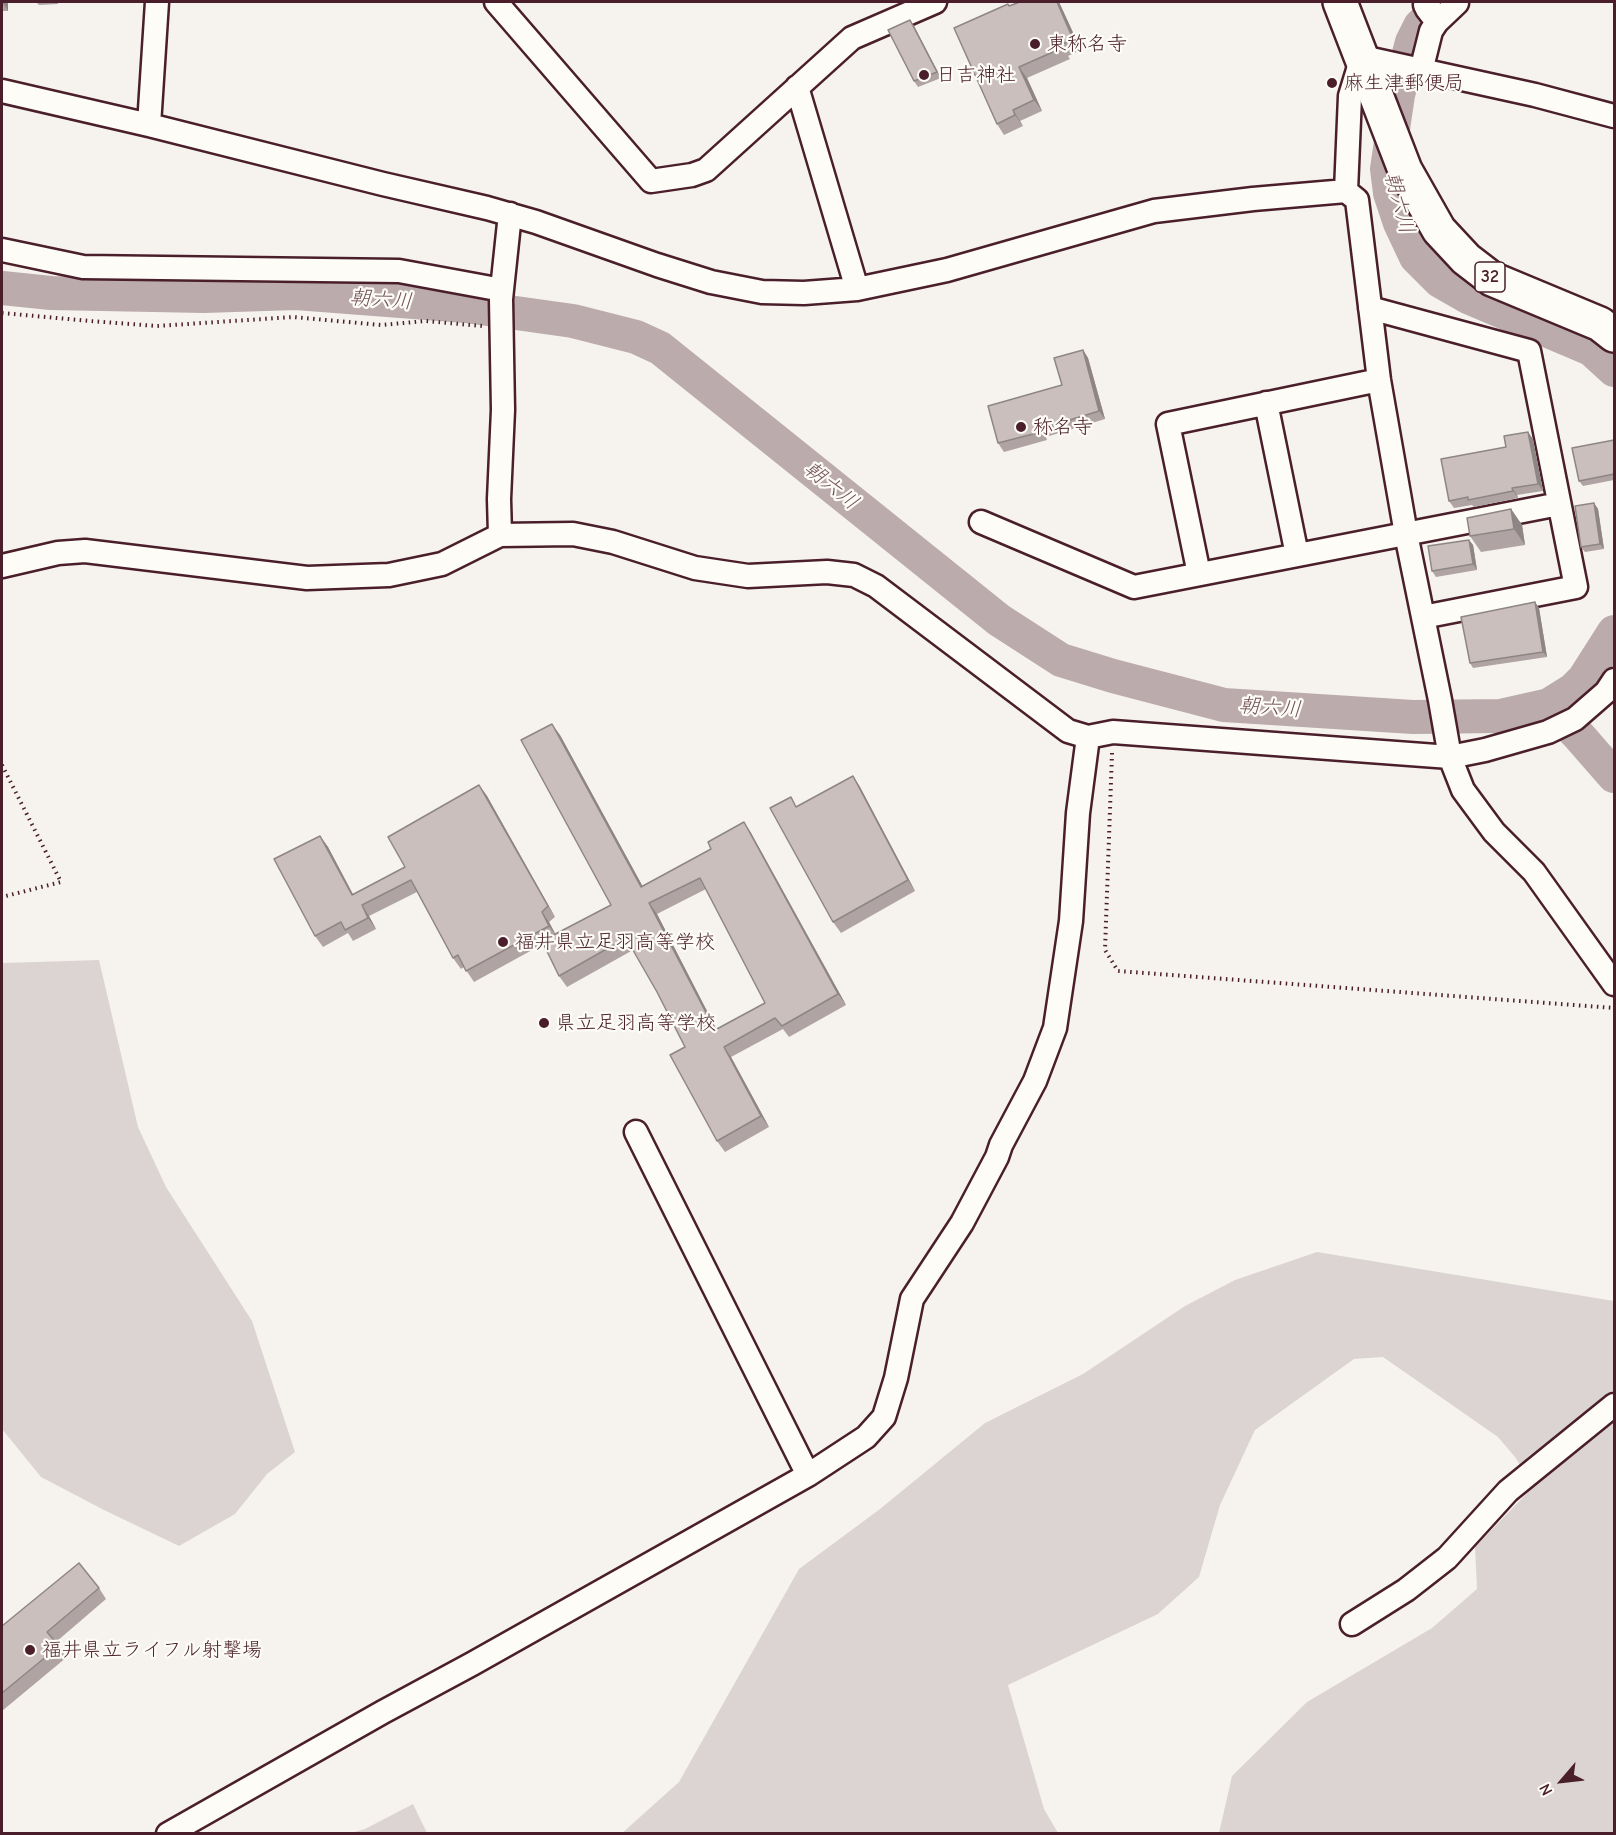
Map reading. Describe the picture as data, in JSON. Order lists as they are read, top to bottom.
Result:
{
  "streets": {
    "main road": ["32"]
  },
  "water": ["朝六川"],
  "places": [
    "東称名寺",
    "日吉神社",
    "麻生津郵便局",
    "称名寺",
    "福井県立足羽高等学校",
    "県立足羽高等学校",
    "福井県立ライフル射撃場"
  ],
  "north": "bottom left"
}
